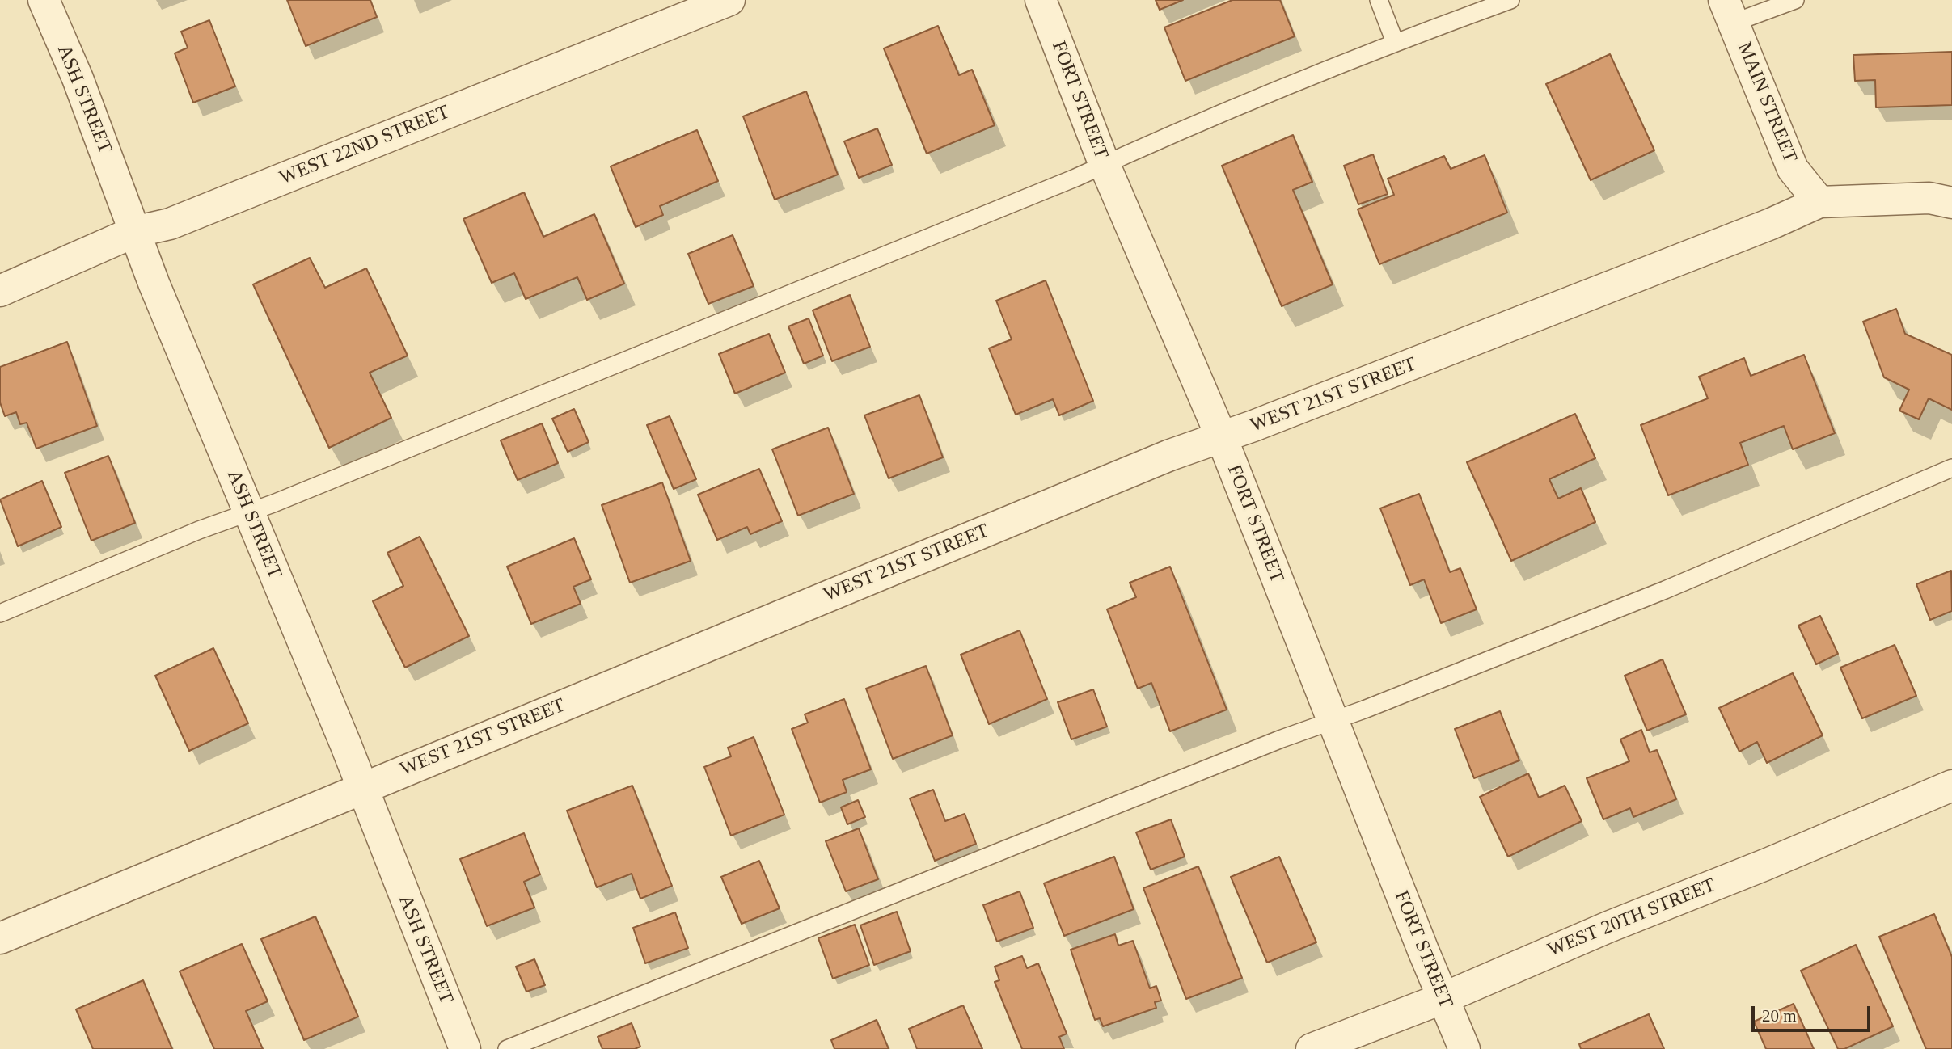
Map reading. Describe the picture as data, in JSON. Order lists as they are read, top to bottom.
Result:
{
  "streets": {
    "street": [
      "ASH STREET",
      "FORT STREET",
      "MAIN STREET",
      "WEST 22ND STREET",
      "WEST 21ST STREET",
      "WEST 20TH STREET"
    ]
  },
  "crossings": [
    ["ASH STREET", "WEST 22ND STREET"],
    ["ASH STREET", "WEST 21ST STREET"],
    ["FORT STREET", "WEST 21ST STREET"],
    ["FORT STREET", "WEST 20TH STREET"],
    ["MAIN STREET", "WEST 21ST STREET"]
  ],
  "scale_bar": "20 m"
}
